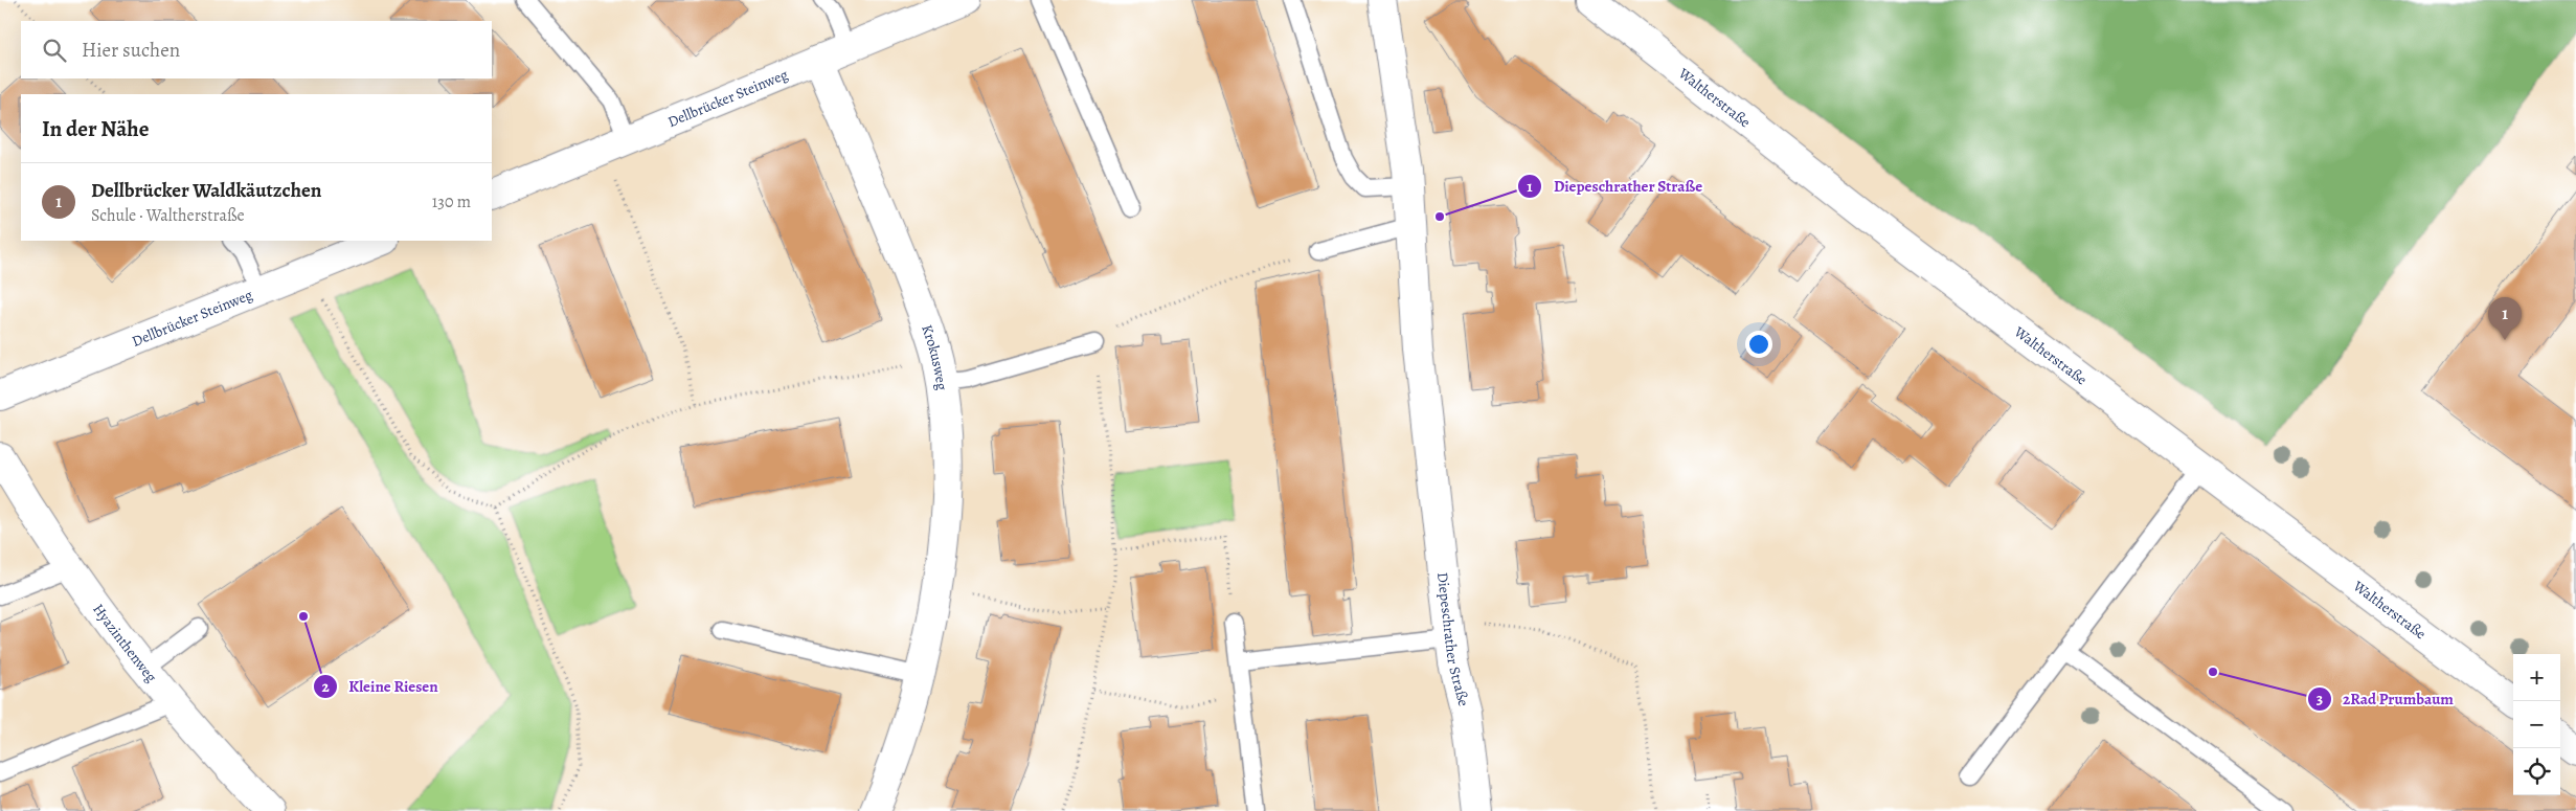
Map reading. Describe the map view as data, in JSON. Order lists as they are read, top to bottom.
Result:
{
  "streets": {
    "street": [
      "Dellbrücker Steinweg",
      "Waltherstraße",
      "Krokusweg",
      "Diepeschrather Straße",
      "Hyazinthenweg"
    ]
  },
  "crossings": [
    ["Dellbrücker Steinweg", "Krokusweg"]
  ],
  "places": ["Diepeschrather Straße", "Kleine Riesen", "2Rad Prumbaum"],
  "page": {
    "search": "Hier suchen",
    "heading": "In der Nähe",
    "list": [
      {
        "mark": "1",
        "name": "Dellbrücker Waldkäutzchen",
        "note": "Schule · Waltherstraße",
        "value": "130 m"
      }
    ],
    "pins": "1",
    "map_buttons": ["+", "−"]
  }
}
